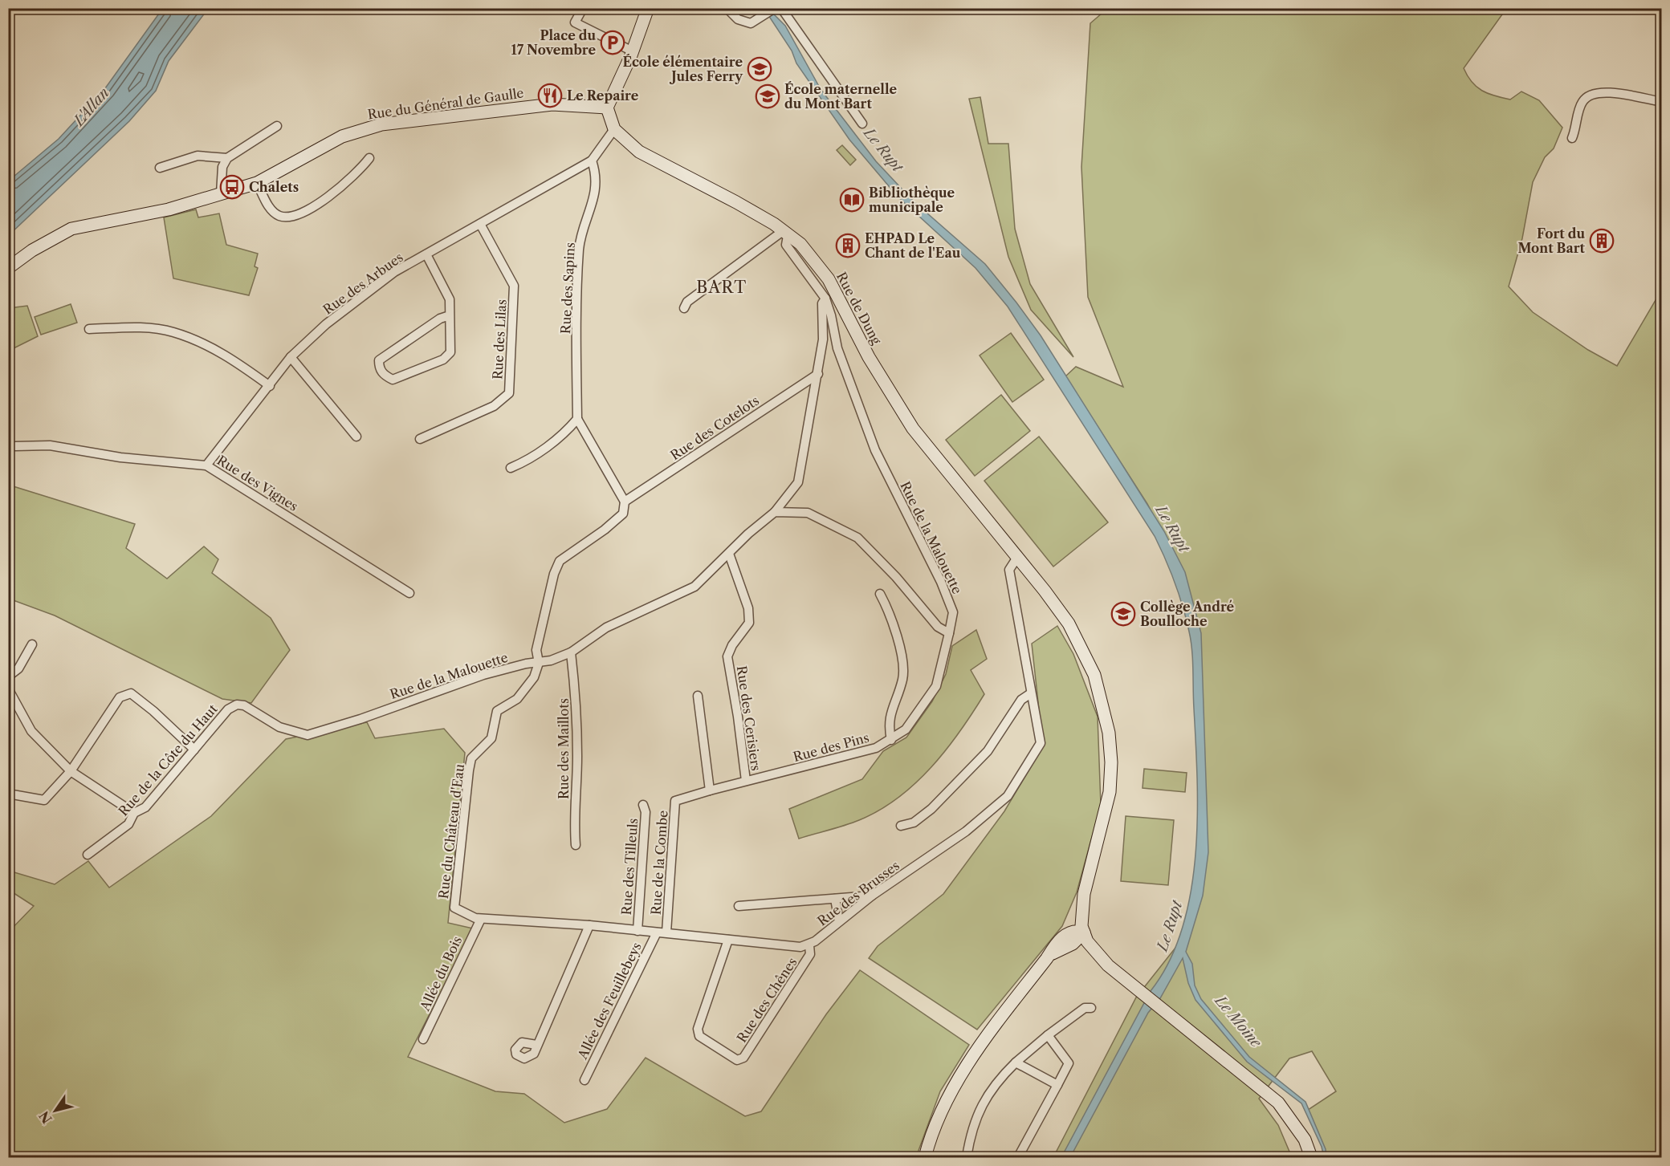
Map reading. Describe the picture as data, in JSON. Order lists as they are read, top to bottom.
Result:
{
  "streets": {
    "main road": ["Rue du Général de Gaulle", "Rue de Dung"],
    "street": [
      "Rue des Arbues",
      "Rue des Sapins",
      "Rue des Lilas",
      "Rue des Cotelots",
      "Rue des Vignes",
      "Rue de la Malouette",
      "Rue des Cerisiers",
      "Rue des Pins",
      "Rue des Maillots",
      "Rue de la Côte du Haut",
      "Rue du Château d'Eau",
      "Rue de la Combe",
      "Rue des Tilleuls",
      "Rue des Brusses",
      "Allée du Bois",
      "Rue des Chênes",
      "Allée des Feuillebeys"
    ]
  },
  "crossings": [
    ["Rue du Général de Gaulle", "Rue de Dung"],
    ["Rue des Arbues", "Rue des Sapins"],
    ["Rue des Arbues", "Rue de Dung"],
    ["Rue des Arbues", "Rue des Lilas"],
    ["Rue des Arbues", "Rue des Vignes"],
    ["Rue des Sapins", "Rue des Cotelots"],
    ["Rue des Sapins", "Rue du Château d'Eau"],
    ["Rue de Dung", "Rue de la Malouette"],
    ["Rue de Dung", "Rue des Brusses"],
    ["Rue des Cotelots", "Rue de la Malouette"],
    ["Rue des Cotelots", "Rue du Château d'Eau"],
    ["Rue de la Malouette", "Rue des Cerisiers"],
    ["Rue de la Malouette", "Rue des Pins"],
    ["Rue de la Malouette", "Rue des Maillots"],
    ["Rue de la Malouette", "Rue de la Côte du Haut"],
    ["Rue de la Malouette", "Rue du Château d'Eau"],
    ["Rue des Cerisiers", "Rue des Pins"],
    ["Rue des Pins", "Rue de la Combe"],
    ["Rue du Château d'Eau", "Allée du Bois"],
    ["Rue des Brusses", "Rue des Chênes"]
  ],
  "districts": ["BART"],
  "water": ["L'Allan", "Le Rupt", "Le Moine"],
  "places": {
    "parking": ["Place du 17 Novembre"],
    "school or university": ["École élémentaire Jules Ferry", "École maternelle du Mont Bart", "Collège André Boulloche"],
    "restaurant": ["Le Repaire"],
    "bus stop": ["Chalets"],
    "library": ["Bibliothèque municipale"],
    "building": ["Fort du Mont Bart", "EHPAD Le Chant de l'Eau"]
  },
  "north": "bottom left"
}
